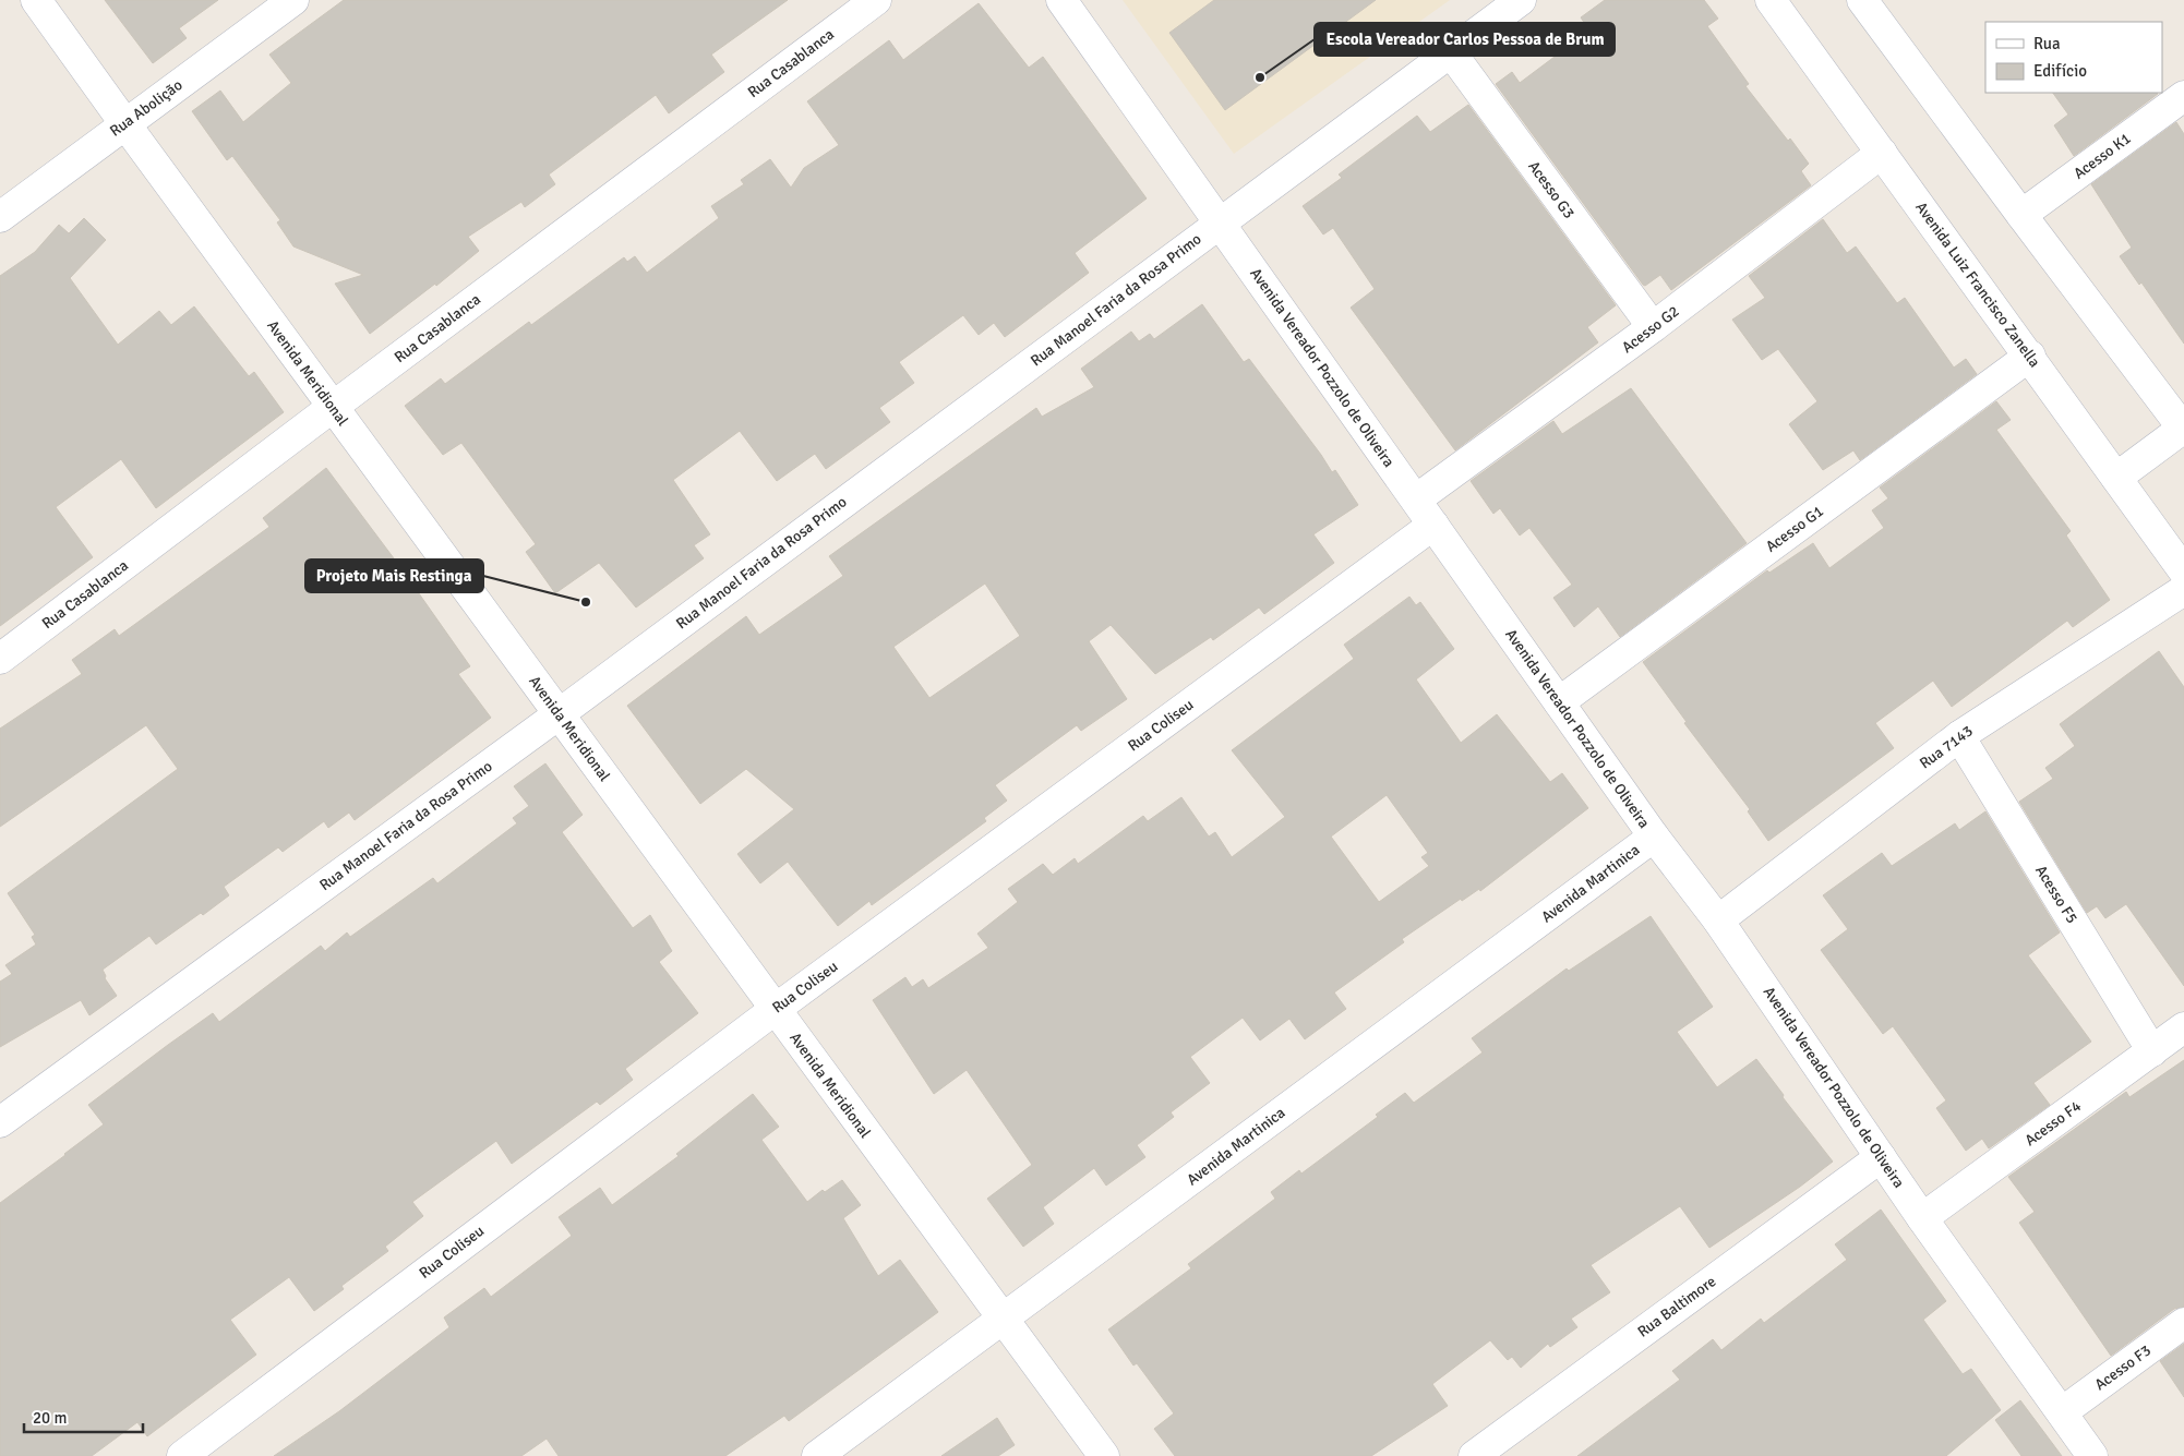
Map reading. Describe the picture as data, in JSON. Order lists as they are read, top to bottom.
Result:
{
  "streets": {
    "street": [
      "Rua Casablanca",
      "Rua Abolição",
      "Acesso K1",
      "Acesso G3",
      "Avenida Luiz Francisco Zanella",
      "Rua Manoel Faria da Rosa Primo",
      "Acesso G2",
      "Avenida Vereador Pozzolo de Oliveira",
      "Avenida Meridional",
      "Acesso G1",
      "Rua Coliseu",
      "Rua 7143",
      "Avenida Martinica",
      "Acesso F5",
      "Acesso F4",
      "Rua Baltimore",
      "Acesso F3"
    ]
  },
  "crossings": [
    ["Rua Casablanca", "Avenida Meridional"],
    ["Rua Abolição", "Avenida Meridional"],
    ["Acesso G3", "Rua Manoel Faria da Rosa Primo"],
    ["Acesso G3", "Acesso G2"],
    ["Avenida Luiz Francisco Zanella", "Acesso G2"],
    ["Avenida Luiz Francisco Zanella", "Acesso G1"],
    ["Rua Manoel Faria da Rosa Primo", "Avenida Vereador Pozzolo de Oliveira"],
    ["Rua Manoel Faria da Rosa Primo", "Avenida Meridional"],
    ["Acesso G2", "Avenida Vereador Pozzolo de Oliveira"],
    ["Avenida Vereador Pozzolo de Oliveira", "Acesso G1"],
    ["Avenida Vereador Pozzolo de Oliveira", "Rua Coliseu"],
    ["Avenida Vereador Pozzolo de Oliveira", "Rua 7143"],
    ["Avenida Vereador Pozzolo de Oliveira", "Avenida Martinica"],
    ["Avenida Vereador Pozzolo de Oliveira", "Acesso F4"],
    ["Avenida Vereador Pozzolo de Oliveira", "Rua Baltimore"],
    ["Avenida Vereador Pozzolo de Oliveira", "Acesso F3"],
    ["Avenida Meridional", "Rua Coliseu"],
    ["Avenida Meridional", "Avenida Martinica"],
    ["Rua 7143", "Acesso F5"],
    ["Acesso F5", "Acesso F4"]
  ],
  "places": ["Escola Vereador Carlos Pessoa de Brum", "Projeto Mais Restinga"],
  "legend": ["Rua", "Edifício"],
  "scale_bar": "20 m"
}
